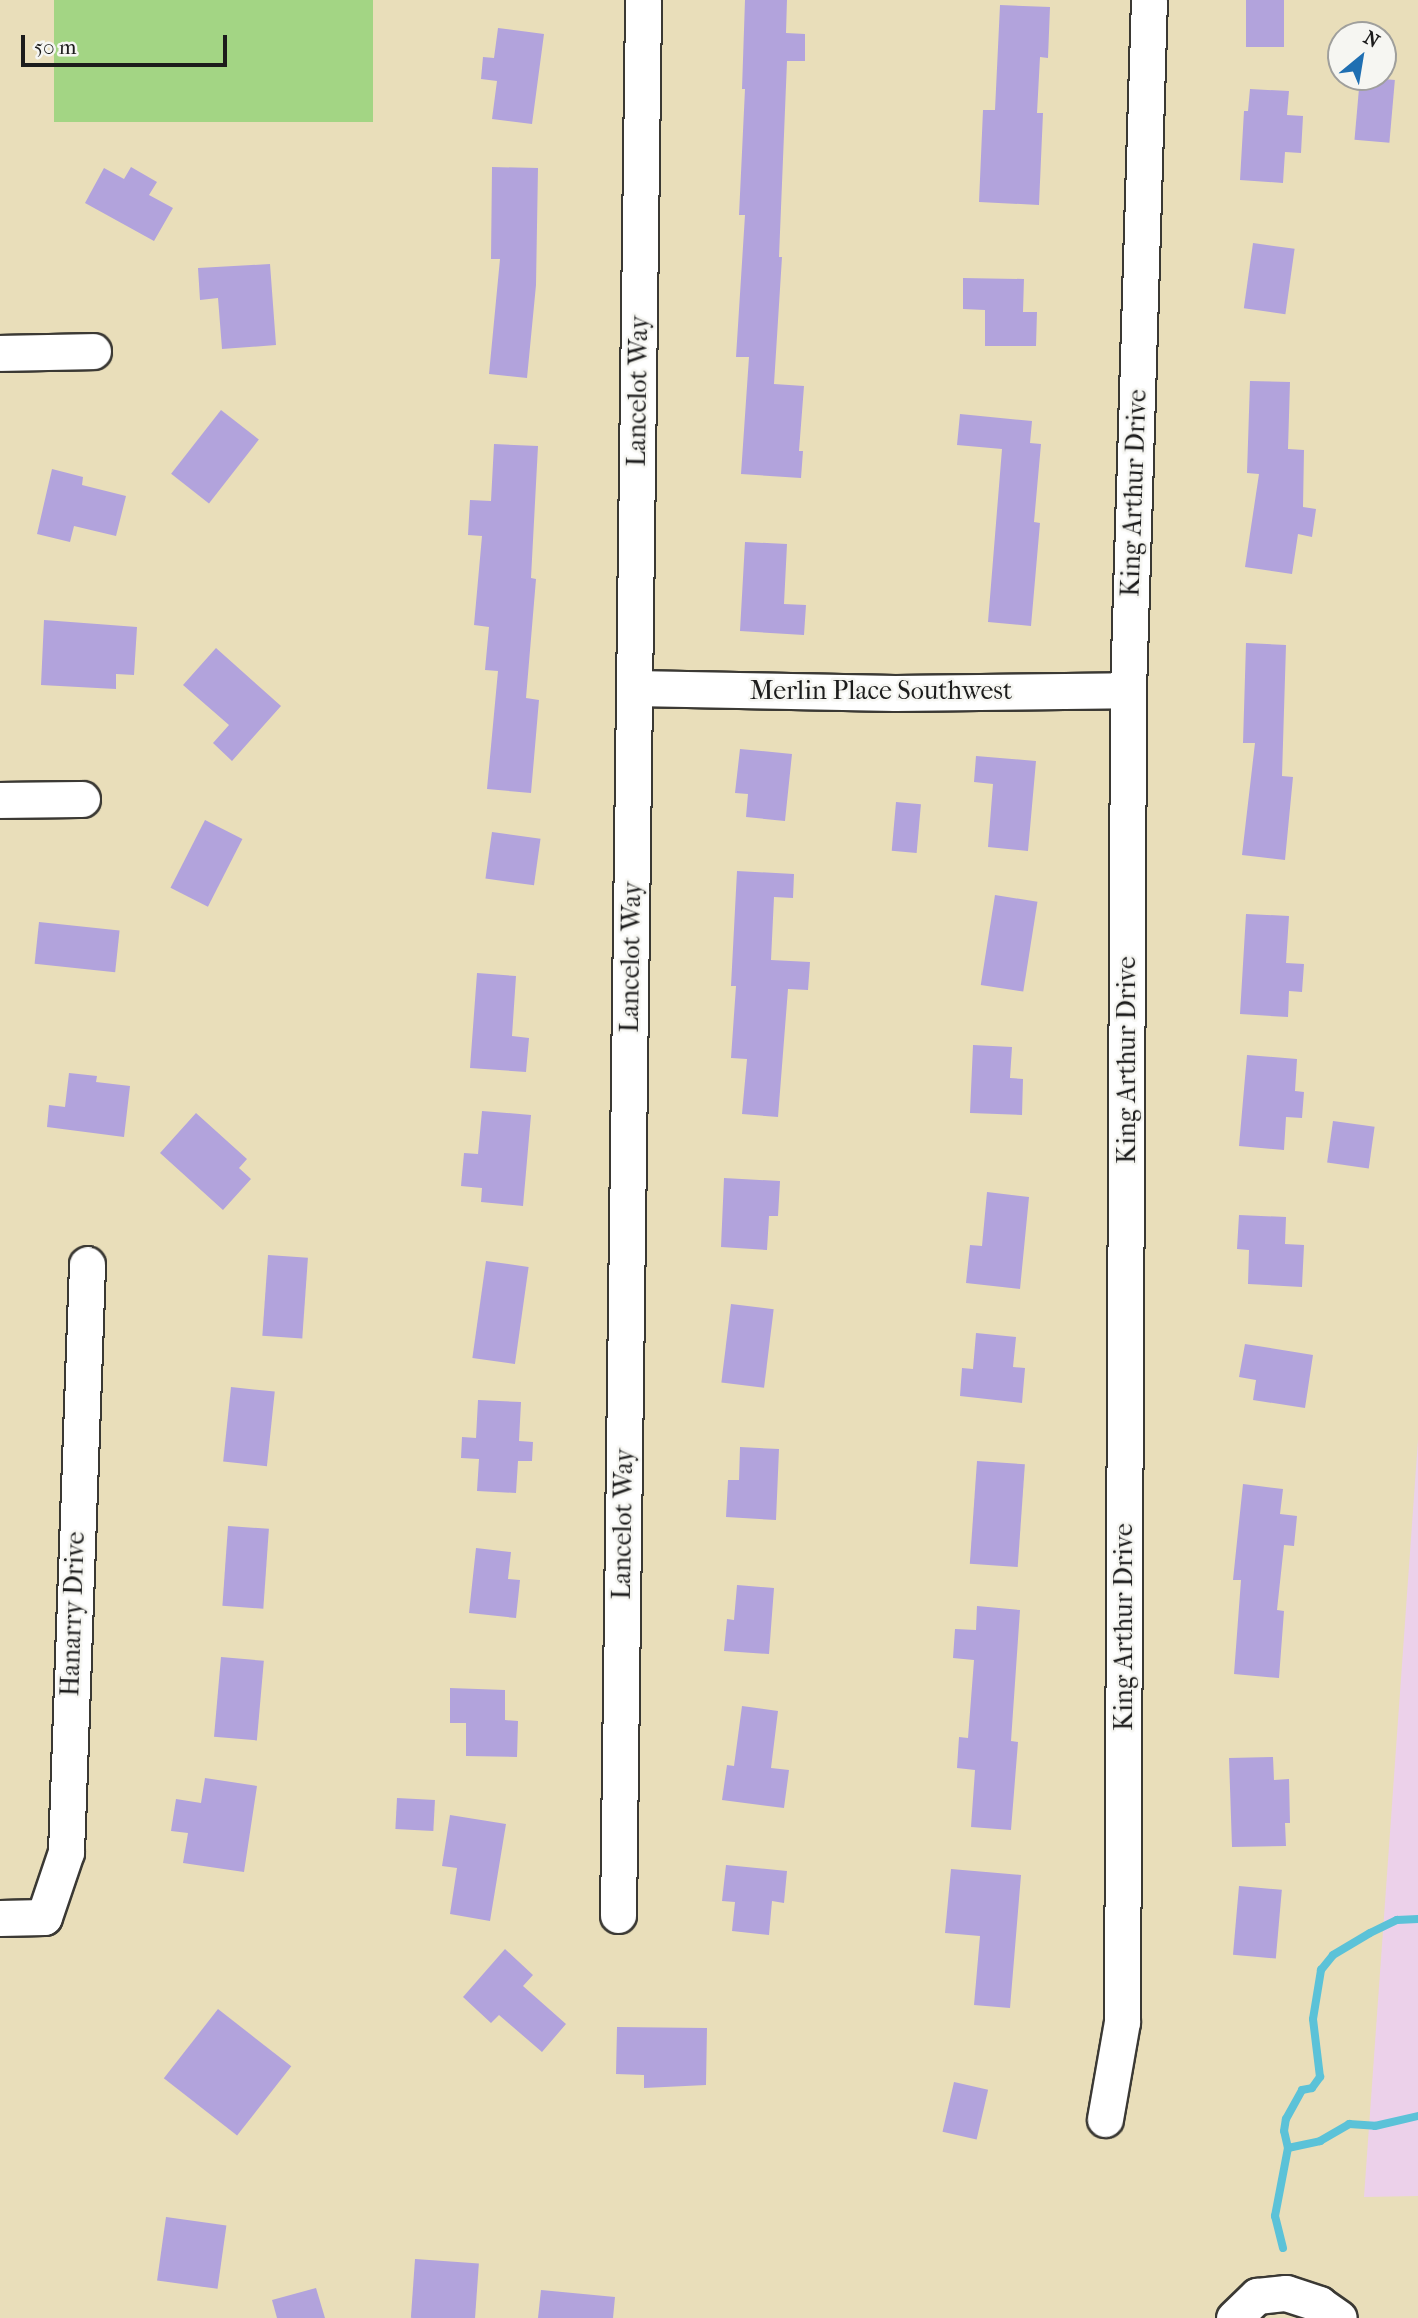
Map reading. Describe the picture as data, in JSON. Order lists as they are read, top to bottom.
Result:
{
  "streets": {
    "street": [
      "Lancelot Way",
      "King Arthur Drive",
      "Merlin Place Southwest",
      "Hanarry Drive"
    ]
  },
  "crossings": [
    ["Lancelot Way", "Merlin Place Southwest"],
    ["King Arthur Drive", "Merlin Place Southwest"]
  ],
  "scale_bar": "50 m",
  "north": "top right"
}
